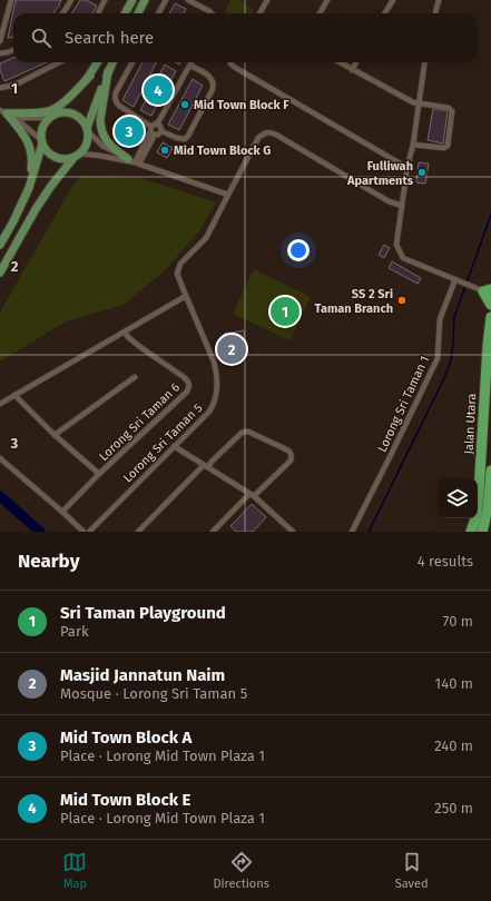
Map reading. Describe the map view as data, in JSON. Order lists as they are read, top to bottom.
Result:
{
  "streets": {
    "highway": ["Jalan Utara"],
    "street": ["Lorong Sri Taman 1", "Lorong Sri Taman 6", "Lorong Sri Taman 5"]
  },
  "places": [
    "Mid Town Block F",
    "Mid Town Block G",
    "Fulliwah Apartments",
    "SS 2 Sri Taman Branch"
  ],
  "page": {
    "search": "Search here",
    "pins": [
      "4",
      "3",
      "1",
      "2"
    ],
    "heading": ["Nearby", "4 results"],
    "list": [
      {
        "mark": "1",
        "name": "Sri Taman Playground",
        "note": "Park",
        "value": "70 m"
      },
      {
        "mark": "2",
        "name": "Masjid Jannatun Naim",
        "note": "Mosque · Lorong Sri Taman 5",
        "value": "140 m"
      },
      {
        "mark": "3",
        "name": "Mid Town Block A",
        "note": "Place · Lorong Mid Town Plaza 1",
        "value": "240 m"
      },
      {
        "mark": "4",
        "name": "Mid Town Block E",
        "note": "Place · Lorong Mid Town Plaza 1",
        "value": "250 m"
      }
    ],
    "nav": ["Map", "Directions", "Saved"]
  },
  "grid": {
    "rows": ["1", "2", "3"]
  }
}
